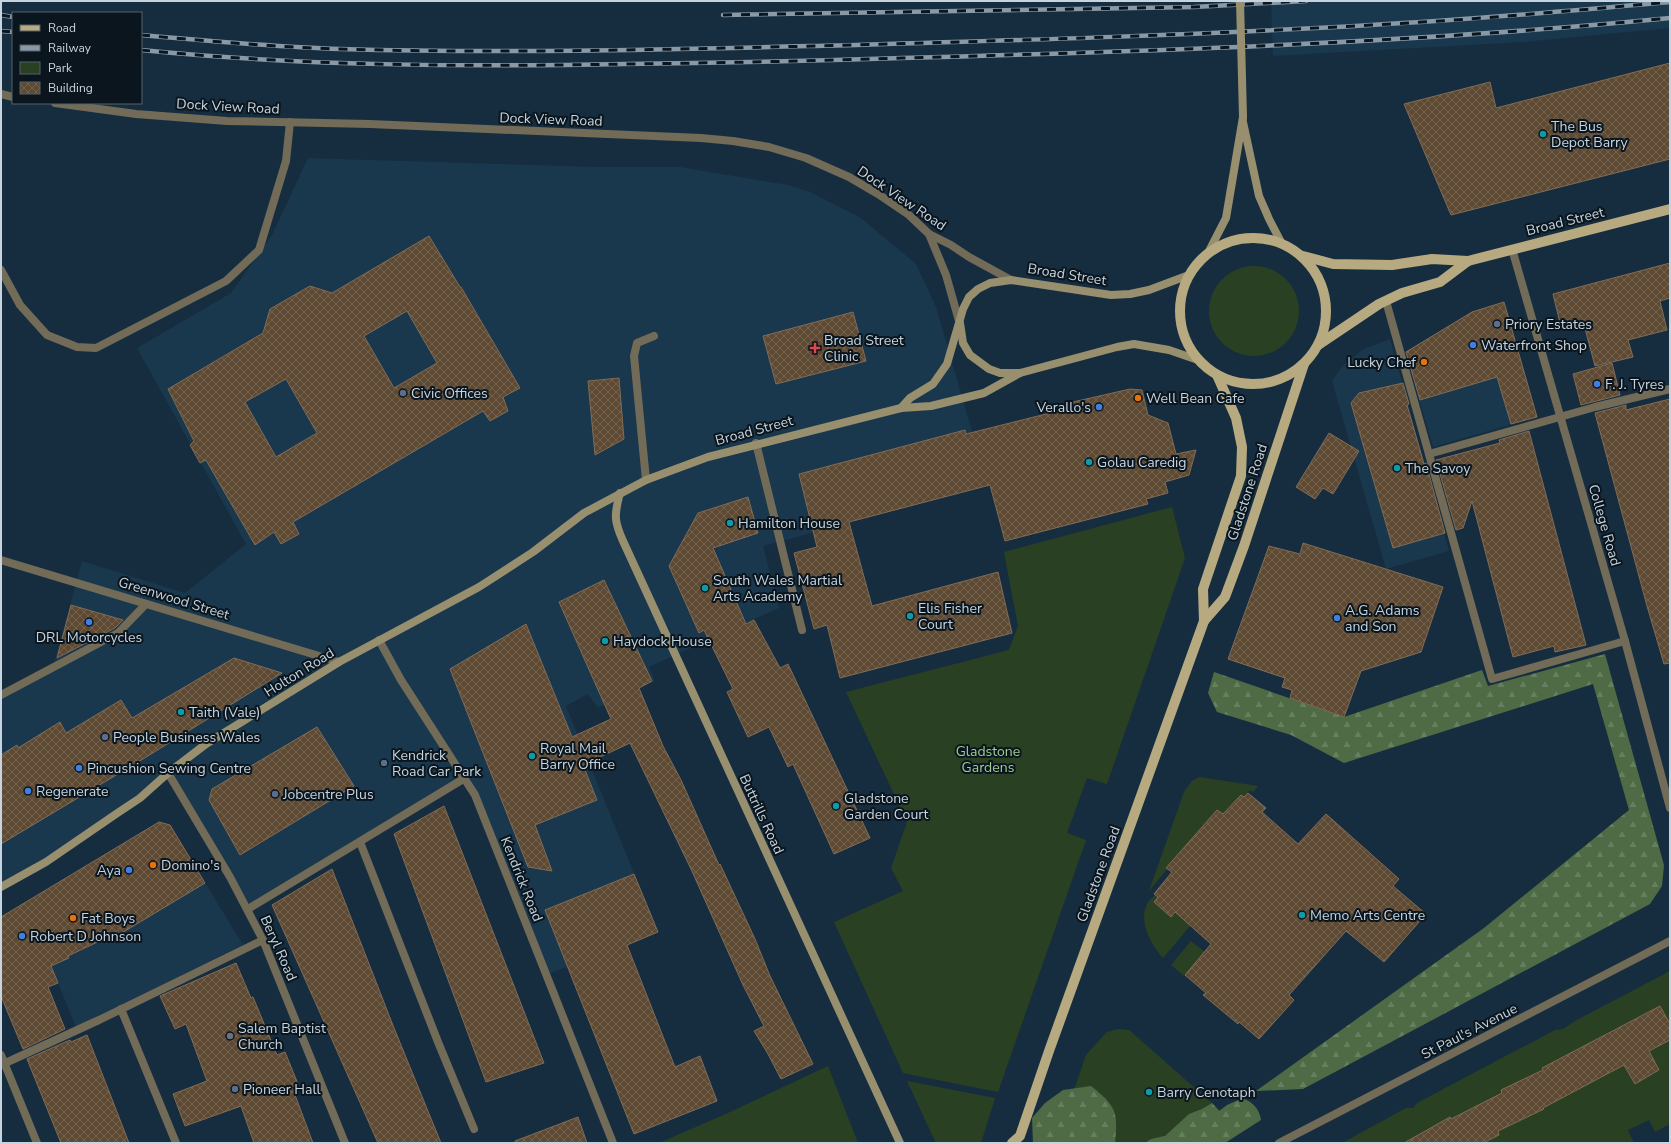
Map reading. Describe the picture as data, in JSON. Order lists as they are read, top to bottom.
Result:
{
  "streets": {
    "main road": [
      "Broad Street",
      "Gladstone Road",
      "Holton Road",
      "Buttrills Road"
    ],
    "street": [
      "Dock View Road",
      "College Road",
      "Greenwood Street",
      "Kendrick Road",
      "Beryl Road",
      "St Paul's Avenue"
    ]
  },
  "crossings": [
    ["Dock View Road", "Broad Street"],
    ["Broad Street", "College Road"],
    ["Broad Street", "Holton Road"],
    ["Broad Street", "Buttrills Road"],
    ["Greenwood Street", "Holton Road"],
    ["Holton Road", "Buttrills Road"],
    ["Holton Road", "Kendrick Road"],
    ["Holton Road", "Beryl Road"]
  ],
  "parks": ["Gladstone Gardens"],
  "places": {
    "other": [
      "The Bus Depot Barry",
      "Priory Estates",
      "Waterfront Shop",
      "Lucky Chef",
      "F. J. Tyres",
      "Civic Offices",
      "Well Bean Cafe",
      "Verallo's",
      "Golau Caredig",
      "The Savoy",
      "Hamilton House",
      "South Wales Martial Arts Academy",
      "Elis Fisher Court",
      "A.G. Adams and Son",
      "DRL Motorcycles",
      "Haydock House",
      "Taith (Vale)",
      "People Business Wales",
      "Royal Mail Barry Office",
      "Kendrick Road Car Park",
      "Pincushion Sewing Centre",
      "Regenerate",
      "Jobcentre Plus",
      "Gladstone Garden Court",
      "Domino's",
      "Aya",
      "Memo Arts Centre",
      "Fat Boys",
      "Robert D Johnson",
      "Salem Baptist Church",
      "Pioneer Hall",
      "Barry Cenotaph"
    ],
    "health": ["Broad Street Clinic"]
  },
  "legend": [
    "Road",
    "Railway",
    "Park",
    "Building"
  ]
}
